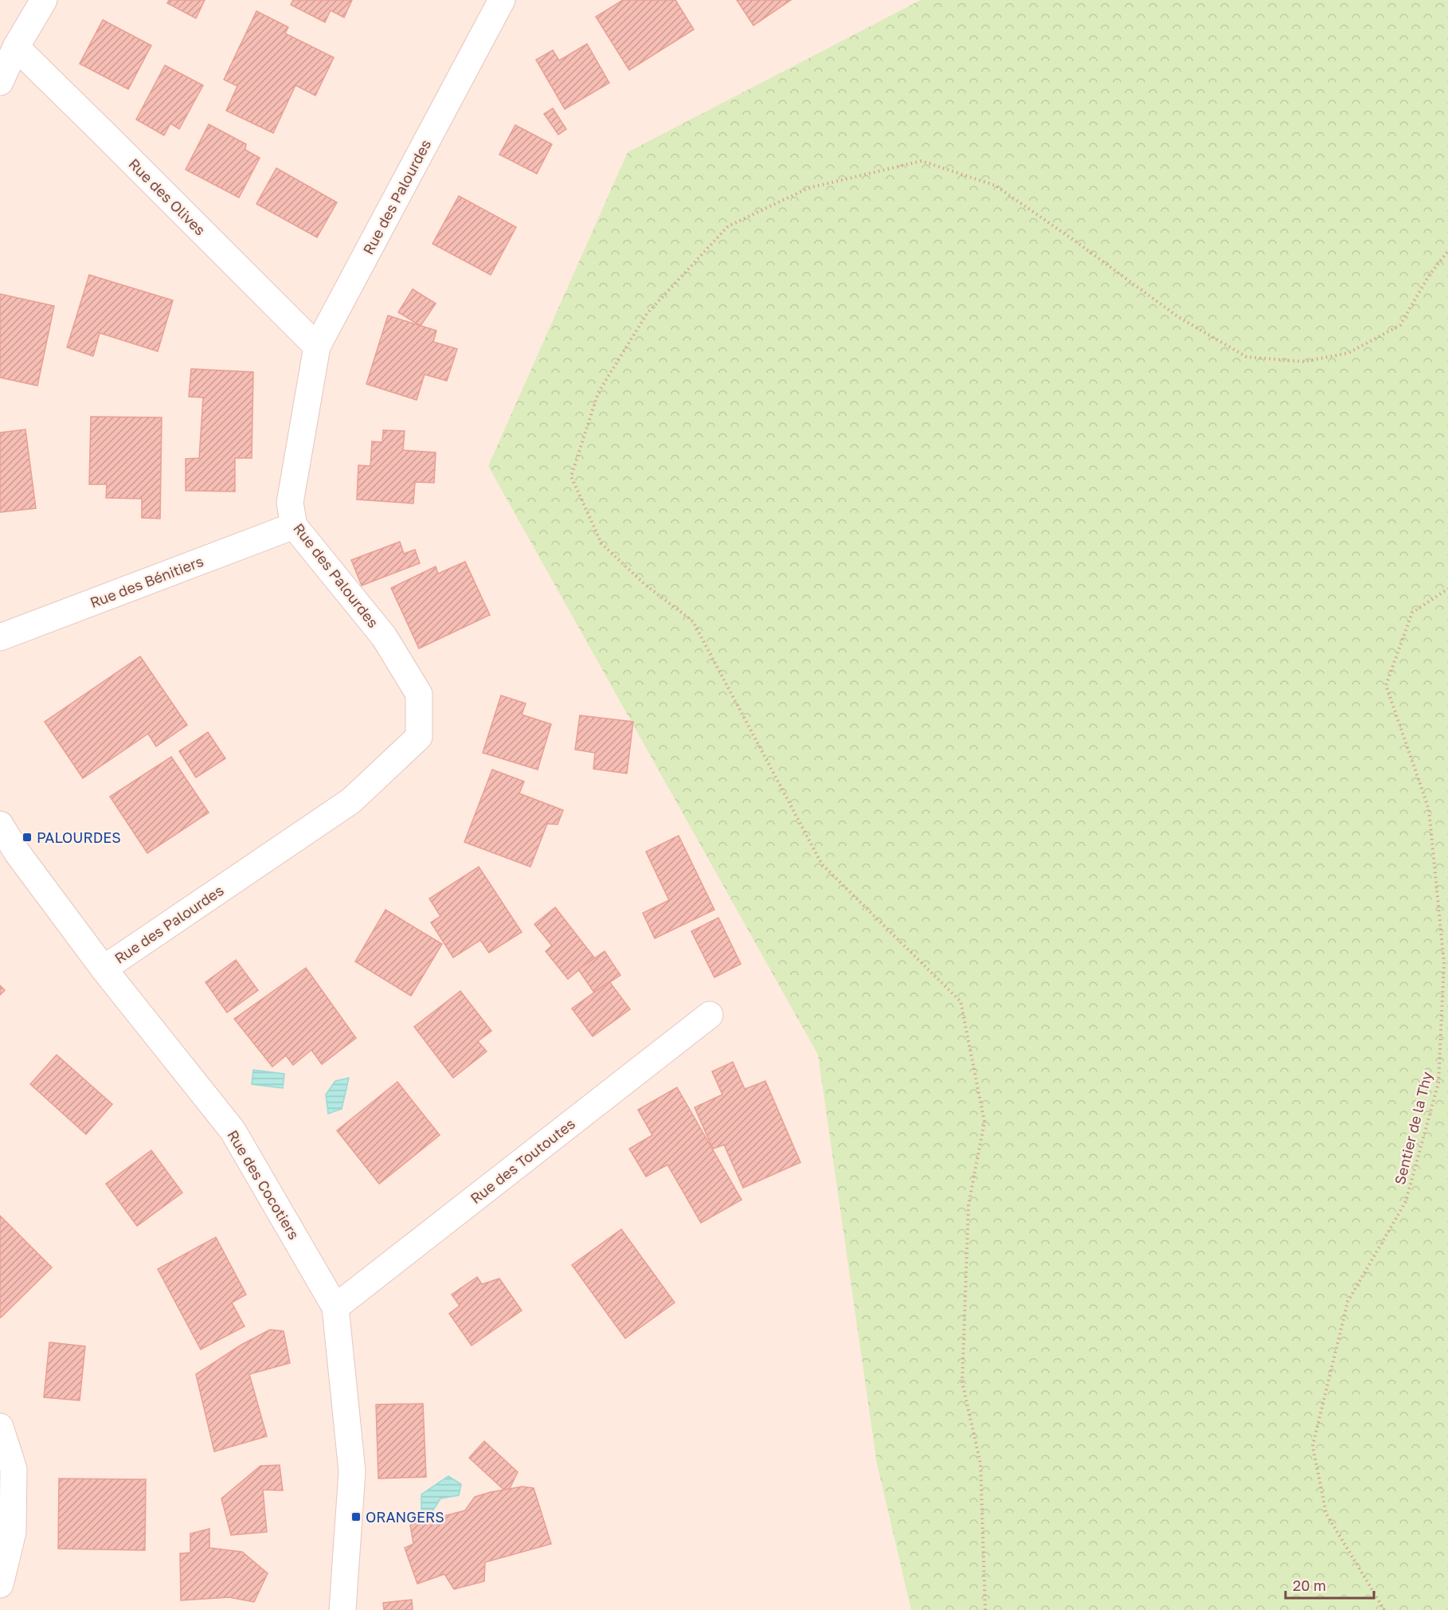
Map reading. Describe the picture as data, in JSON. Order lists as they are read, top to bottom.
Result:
{
  "streets": {
    "street": [
      "Rue des Olives",
      "Rue des Palourdes",
      "Rue des Bénitiers",
      "Rue des Toutoutes",
      "Rue des Cocotiers"
    ],
    "path": ["Sentier de la Thy"]
  },
  "crossings": [
    ["Rue des Olives", "Rue des Palourdes"],
    ["Rue des Palourdes", "Rue des Bénitiers"],
    ["Rue des Palourdes", "Rue des Cocotiers"],
    ["Rue des Toutoutes", "Rue des Cocotiers"]
  ],
  "places": {
    "transit": ["PALOURDES", "ORANGERS"]
  },
  "scale_bar": "20 m"
}
